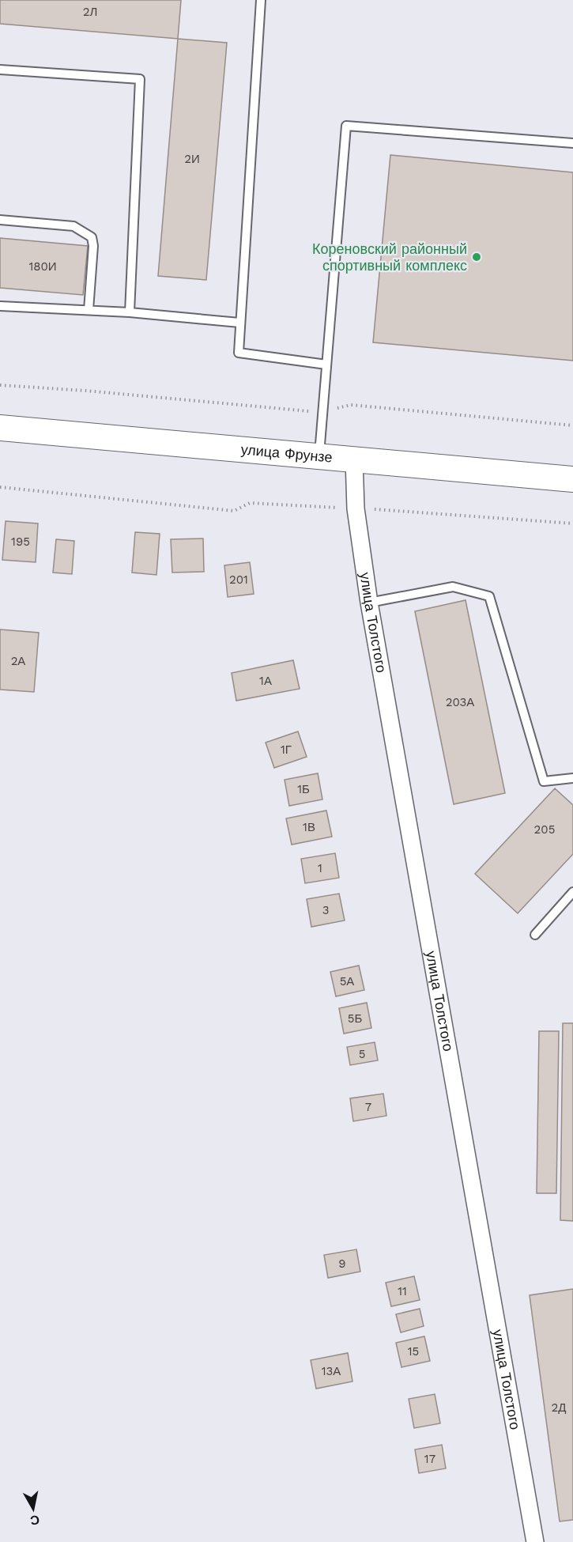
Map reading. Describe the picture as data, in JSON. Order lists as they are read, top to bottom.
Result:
{
  "streets": {
    "main road": ["улица Фрунзе"],
    "street": ["улица Толстого"]
  },
  "crossings": [
    ["улица Фрунзе", "улица Толстого"]
  ],
  "places": ["Кореновский районный спортивный комплекс"],
  "house_numbers": [
    "2Л",
    "2И",
    "180И",
    "195",
    "201",
    "2А",
    "1А",
    "203А",
    "1Г",
    "1Б",
    "1В",
    "205",
    "1",
    "3",
    "5А",
    "5Б",
    "5",
    "7",
    "9",
    "11",
    "15",
    "13А",
    "2Д",
    "17"
  ],
  "north": "bottom"
}
